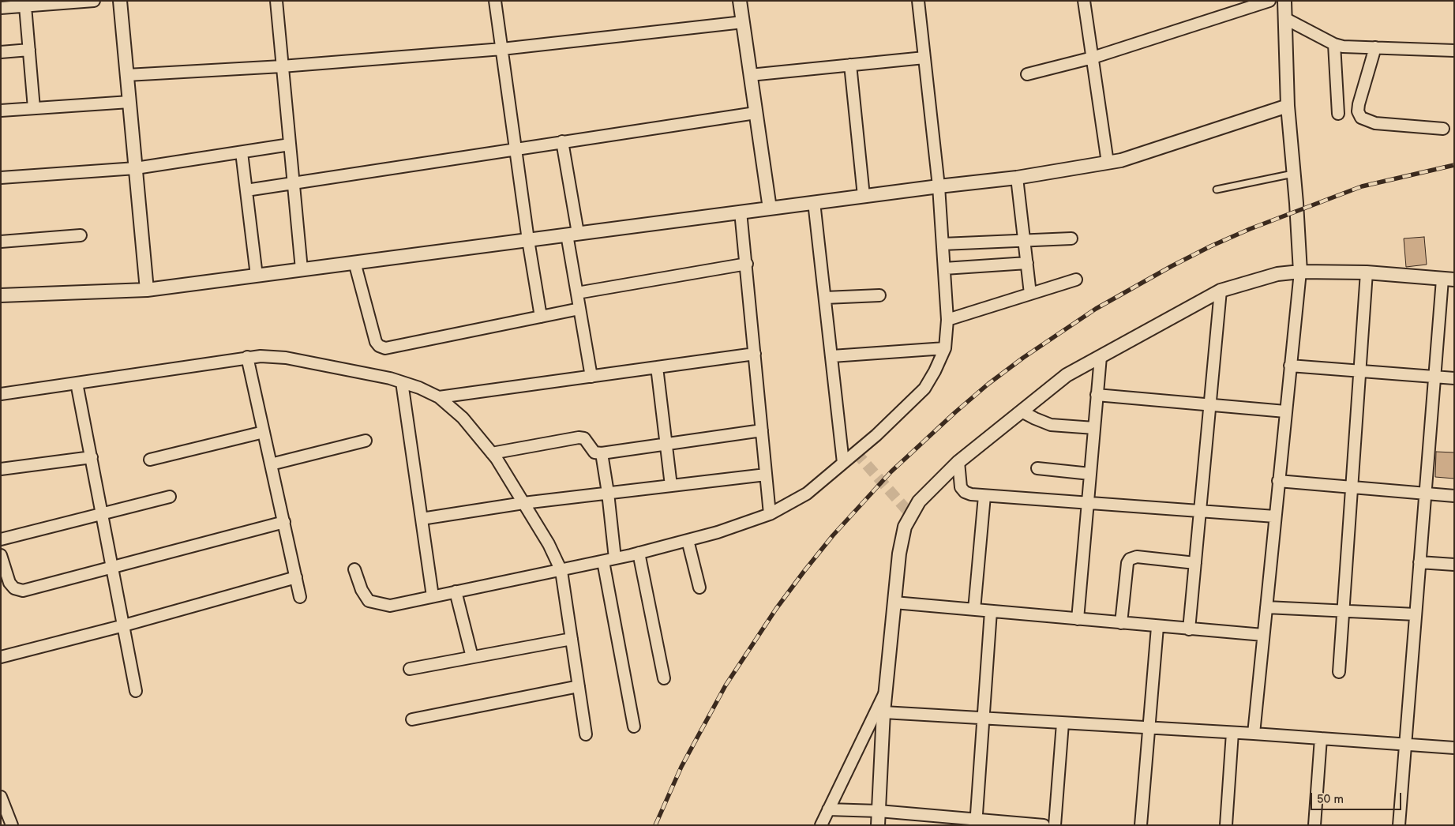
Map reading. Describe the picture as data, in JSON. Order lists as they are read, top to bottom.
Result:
{
  "scale_bar": "50 m"
}
